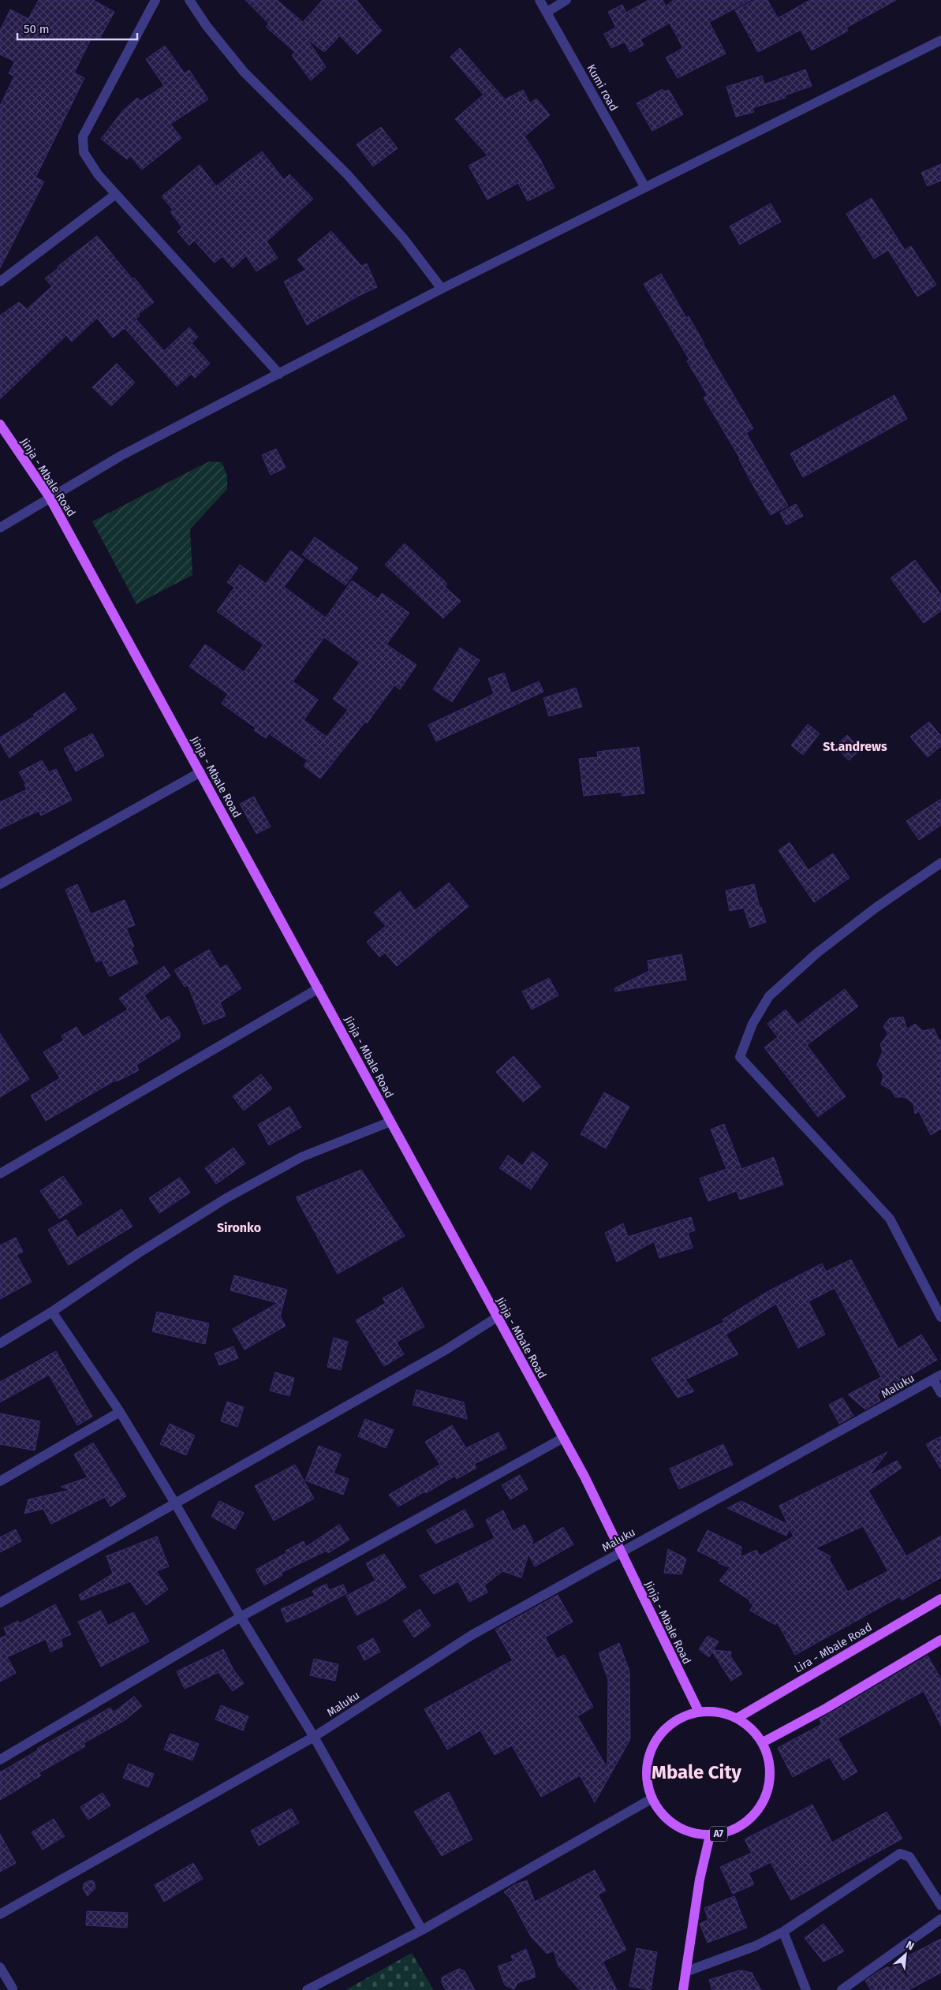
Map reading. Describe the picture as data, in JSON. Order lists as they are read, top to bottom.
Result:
{
  "streets": {
    "main road": ["Jinja - Mbale Road", "Lira - Mbale Road", "A7"],
    "street": ["Kumi road", "Maluku"]
  },
  "crossings": [
    ["Jinja - Mbale Road", "Maluku"],
    ["Jinja - Mbale Road", "Lira - Mbale Road"],
    ["Jinja - Mbale Road", "A7"],
    ["Lira - Mbale Road", "A7"]
  ],
  "districts": ["St.andrews", "Sironko", "Mbale City"],
  "scale_bar": "50 m",
  "north": "top right"
}
